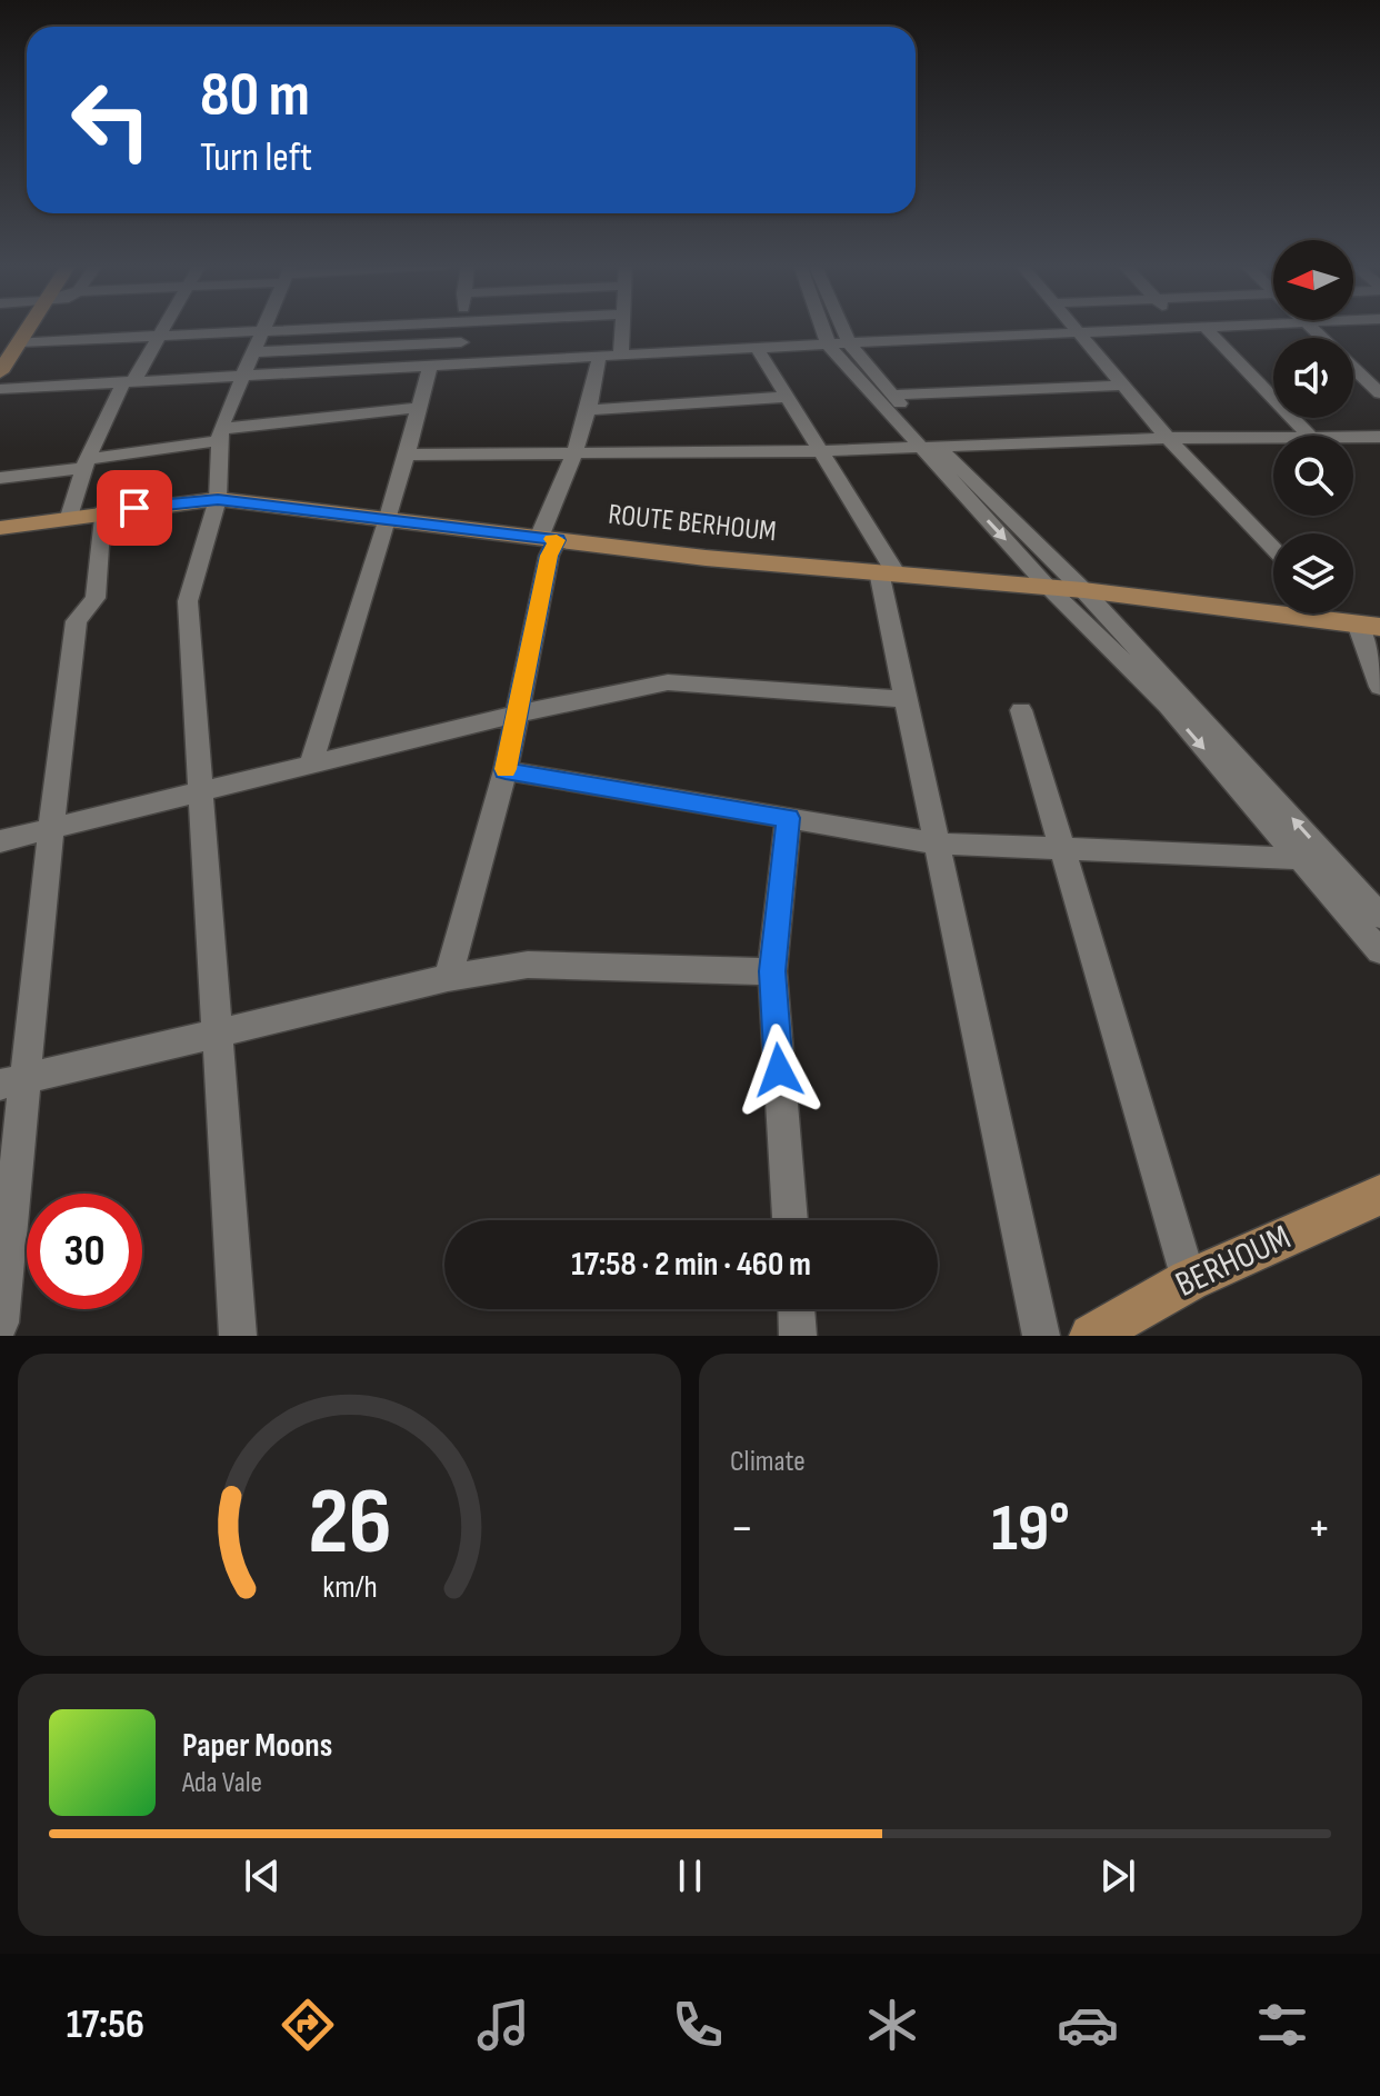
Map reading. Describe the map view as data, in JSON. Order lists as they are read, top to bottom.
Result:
{
  "streets": {
    "main road": ["ROUTE BERHOUM", "BERHOUM"]
  },
  "north": "left",
  "page": {
    "turn": ["80 m", "Turn left"],
    "limit": "30",
    "trip": "17:58 · 2 min · 460 m",
    "tile": "Climate",
    "heat": ["−", "19°", "+"],
    "song": ["Paper Moons", "Ada Vale"],
    "tabs": "17:56",
    "gauge": ["26", "km/h"]
  }
}
